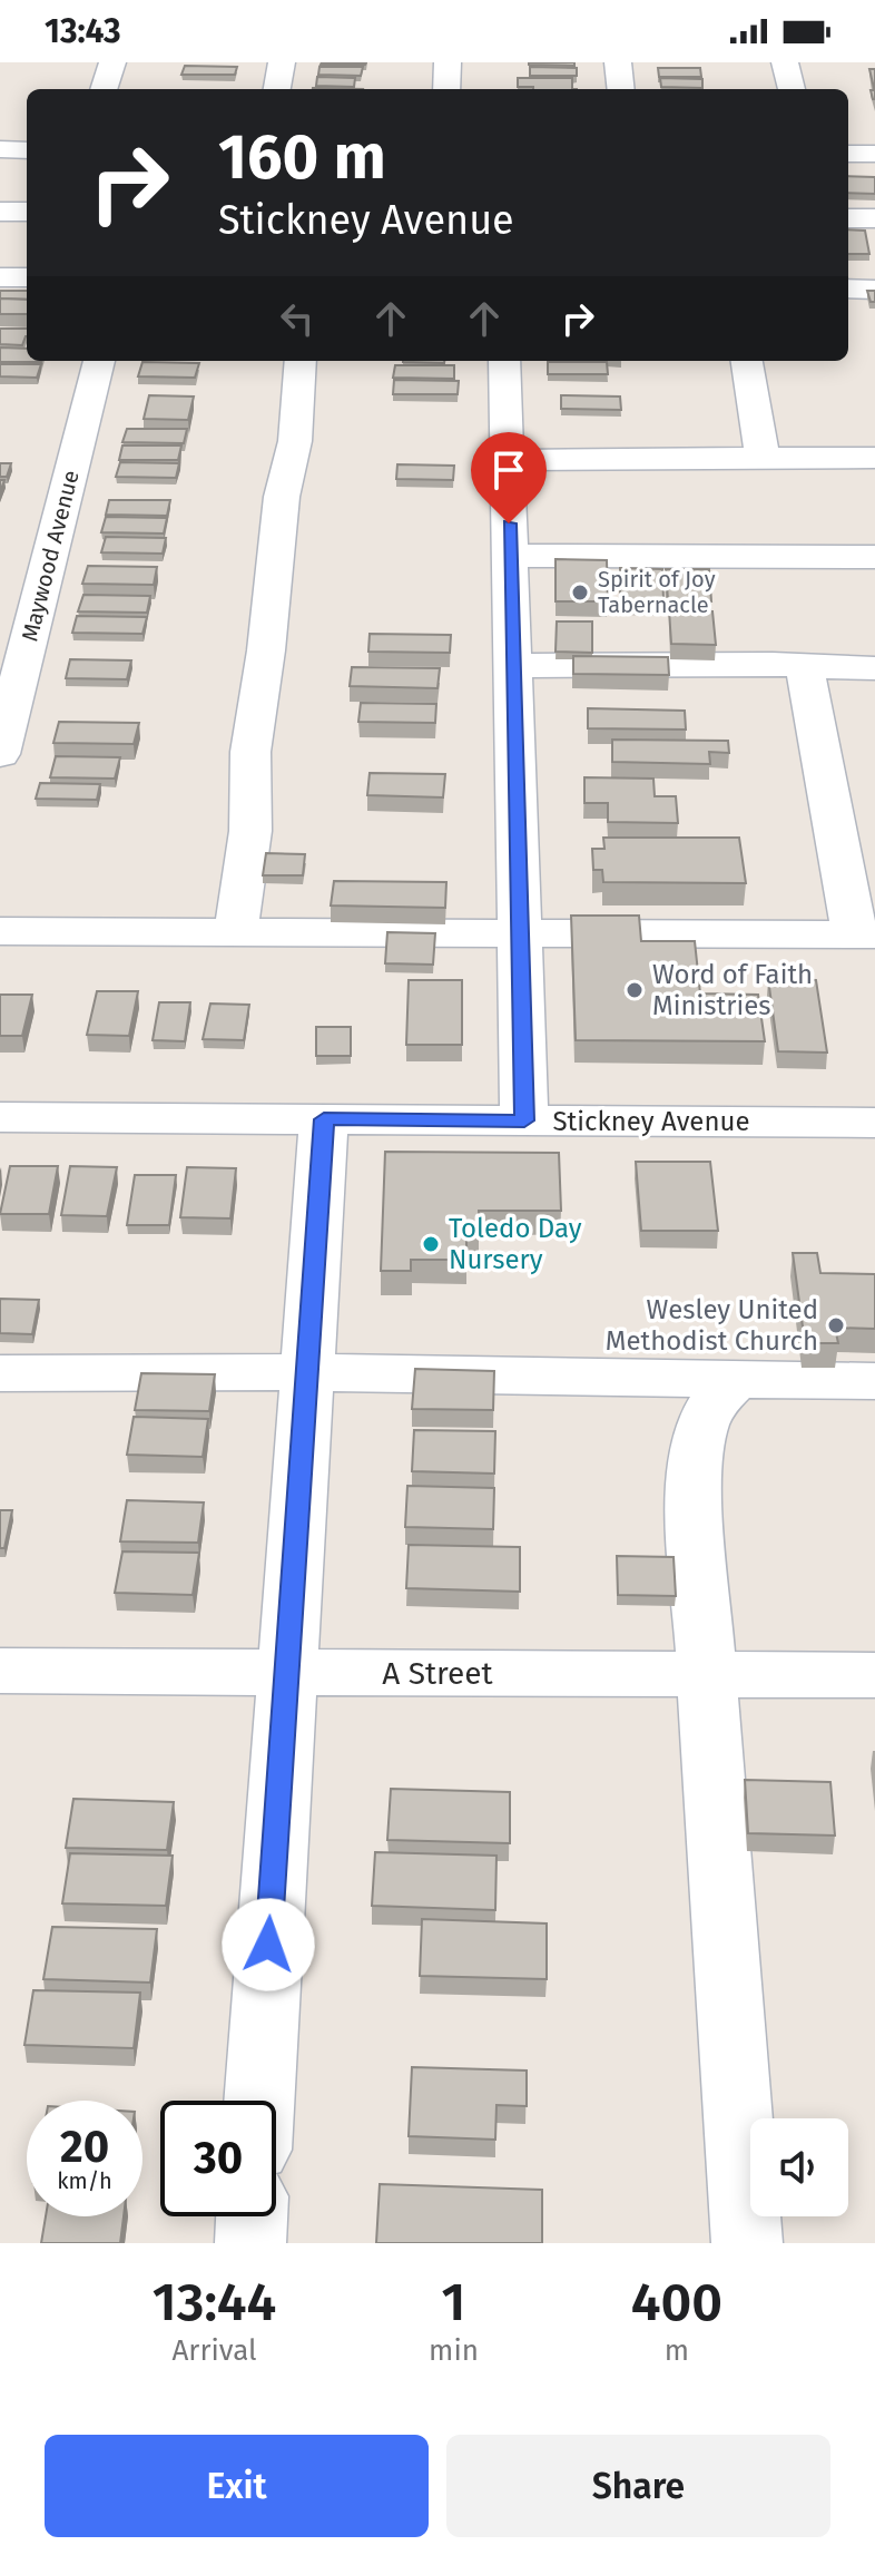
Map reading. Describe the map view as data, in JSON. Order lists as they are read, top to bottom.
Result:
{
  "streets": {
    "street": ["Maywood Avenue", "Stickney Avenue", "A Street"]
  },
  "places": [
    "Spirit of Joy Tabernacle",
    "Word of Faith Ministries",
    "Toledo Day Nursery",
    "Wesley United Methodist Church"
  ],
  "page": {
    "status": "13:43",
    "turn": ["160 m", "Stickney Avenue"],
    "speed": "20 km/h",
    "limit": "30",
    "eta": [
      "13:44",
      "Arrival",
      "1",
      "min",
      "400",
      "m"
    ],
    "buttons": ["Exit", "Share"]
  }
}
